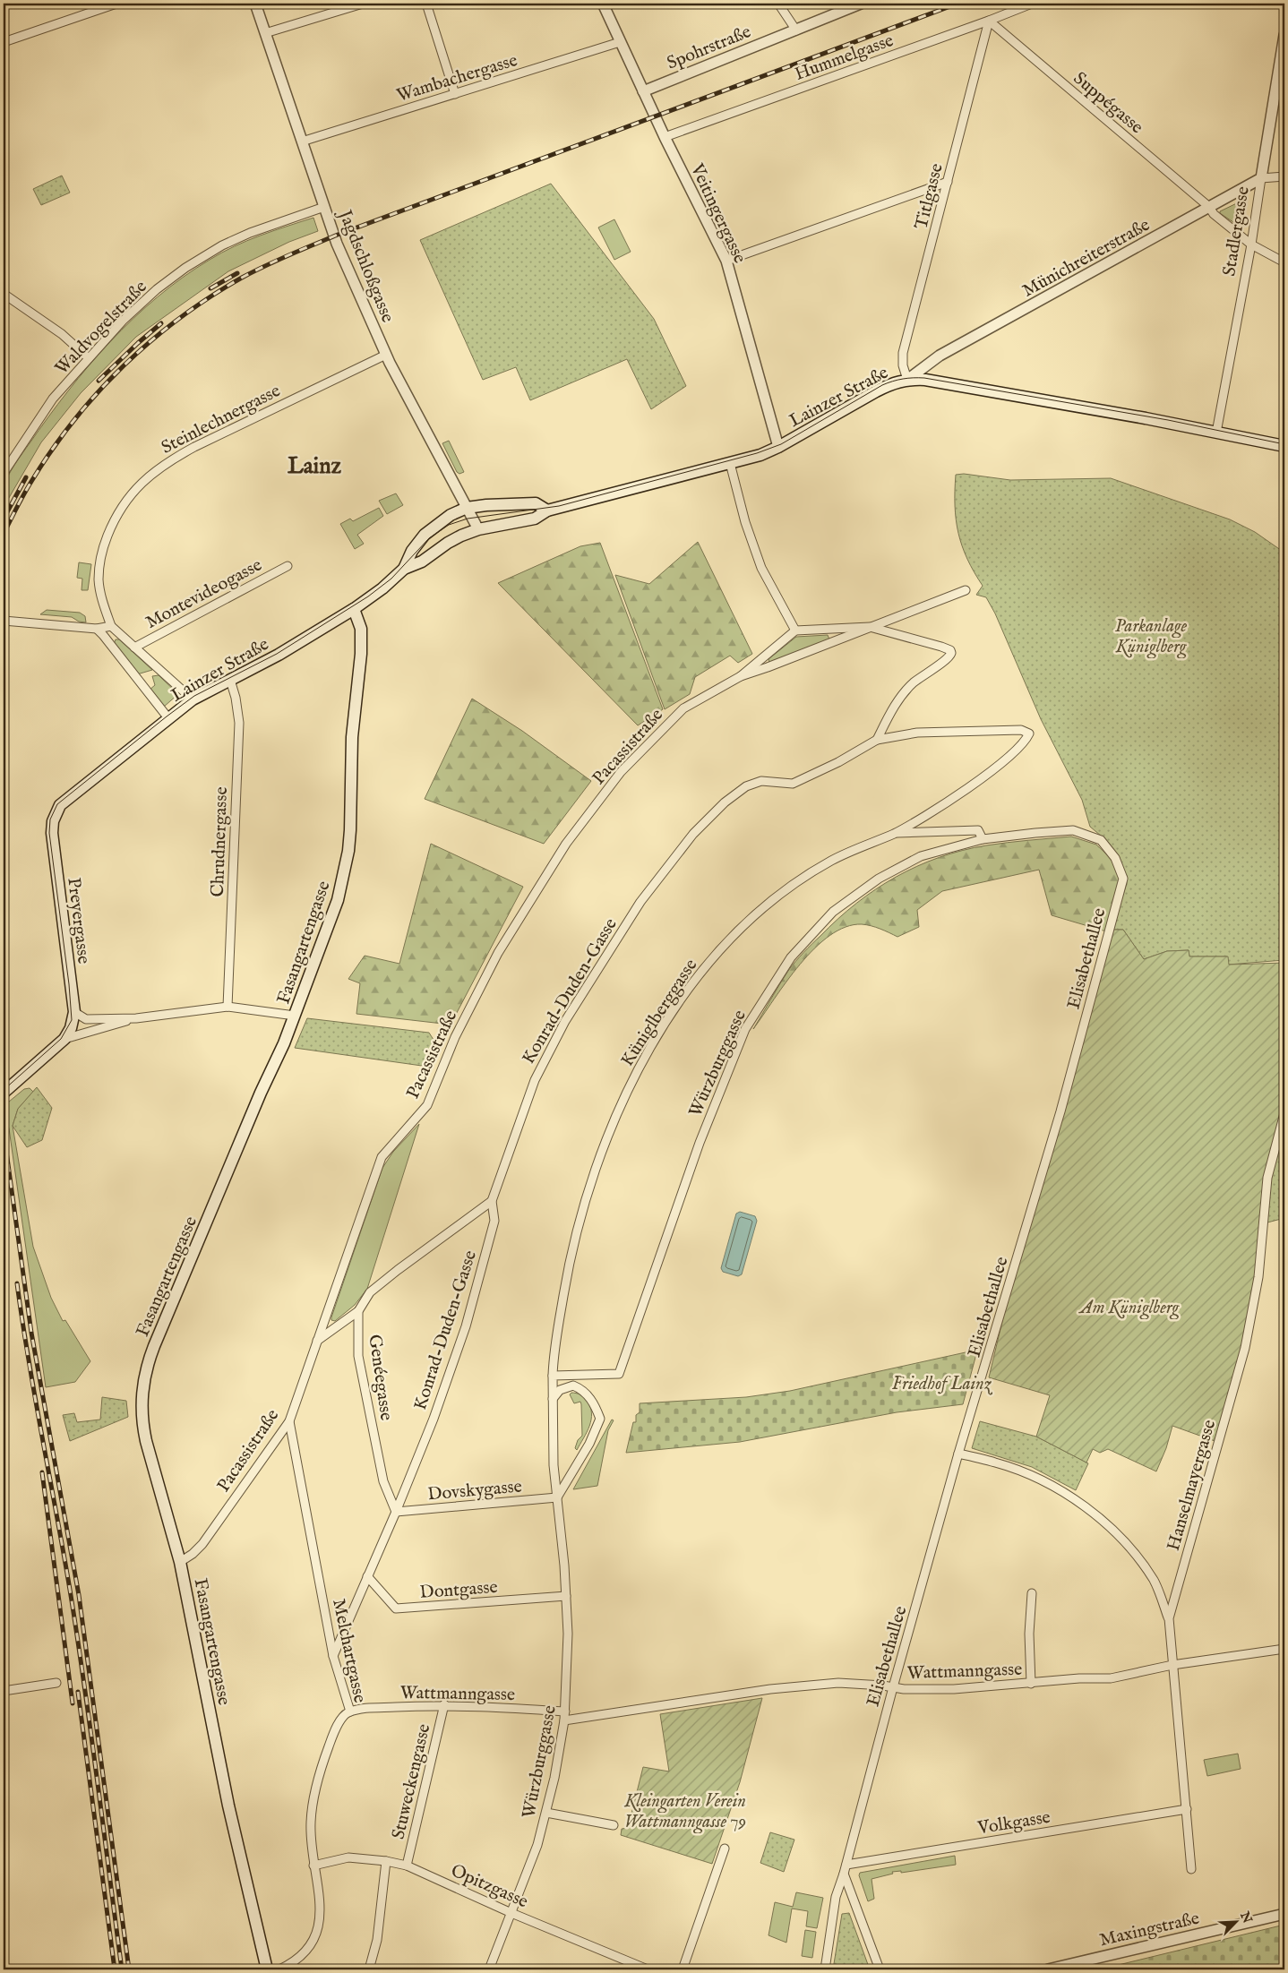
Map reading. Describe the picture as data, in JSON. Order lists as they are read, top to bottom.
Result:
{
  "streets": {
    "main road": ["Lainzer Straße", "Preyergasse", "Fasangartengasse"],
    "street": [
      "Spohrstraße",
      "Hummelgasse",
      "Wambachergasse",
      "Suppégasse",
      "Titlgasse",
      "Veitingergasse",
      "Stadlergasse",
      "Münichreiterstraße",
      "Jagdschloßgasse",
      "Waldvogelstraße",
      "Steinlechnergasse",
      "Montevideogasse",
      "Pacassistraße",
      "Chrudnergasse",
      "Elisabethallee",
      "Konrad-Duden-Gasse",
      "Küniglberggasse",
      "Würzburggasse",
      "Genéegasse",
      "Hanselmayergasse",
      "Dovskygasse",
      "Dontgasse",
      "Melchartgasse",
      "Wattmanngasse",
      "Stuweckengasse",
      "Volkgasse",
      "Opitzgasse",
      "Maxingstraße"
    ]
  },
  "crossings": [
    ["Spohrstraße", "Veitingergasse"],
    ["Hummelgasse", "Suppégasse"],
    ["Hummelgasse", "Titlgasse"],
    ["Hummelgasse", "Veitingergasse"],
    ["Wambachergasse", "Veitingergasse"],
    ["Wambachergasse", "Jagdschloßgasse"],
    ["Suppégasse", "Titlgasse"],
    ["Suppégasse", "Stadlergasse"],
    ["Suppégasse", "Münichreiterstraße"],
    ["Titlgasse", "Münichreiterstraße"],
    ["Titlgasse", "Lainzer Straße"],
    ["Veitingergasse", "Lainzer Straße"],
    ["Stadlergasse", "Münichreiterstraße"],
    ["Stadlergasse", "Lainzer Straße"],
    ["Münichreiterstraße", "Lainzer Straße"],
    ["Jagdschloßgasse", "Waldvogelstraße"],
    ["Jagdschloßgasse", "Lainzer Straße"],
    ["Jagdschloßgasse", "Steinlechnergasse"],
    ["Lainzer Straße", "Chrudnergasse"],
    ["Lainzer Straße", "Preyergasse"],
    ["Lainzer Straße", "Fasangartengasse"],
    ["Pacassistraße", "Fasangartengasse"],
    ["Pacassistraße", "Melchartgasse"],
    ["Elisabethallee", "Würzburggasse"],
    ["Elisabethallee", "Wattmanngasse"],
    ["Elisabethallee", "Volkgasse"],
    ["Konrad-Duden-Gasse", "Genéegasse"],
    ["Konrad-Duden-Gasse", "Dovskygasse"],
    ["Konrad-Duden-Gasse", "Dontgasse"],
    ["Konrad-Duden-Gasse", "Melchartgasse"],
    ["Küniglberggasse", "Würzburggasse"],
    ["Würzburggasse", "Dovskygasse"],
    ["Würzburggasse", "Dontgasse"],
    ["Würzburggasse", "Wattmanngasse"],
    ["Würzburggasse", "Opitzgasse"],
    ["Genéegasse", "Dovskygasse"],
    ["Hanselmayergasse", "Wattmanngasse"],
    ["Hanselmayergasse", "Volkgasse"],
    ["Melchartgasse", "Wattmanngasse"],
    ["Melchartgasse", "Opitzgasse"],
    ["Wattmanngasse", "Stuweckengasse"],
    ["Stuweckengasse", "Opitzgasse"]
  ],
  "districts": ["Lainz"],
  "parks": [
    "Parkanlage Küniglberg",
    "Am Küniglberg",
    "Friedhof Lainz",
    "Kleingarten Verein Wattmanngasse 79"
  ],
  "north": "top right"
}
